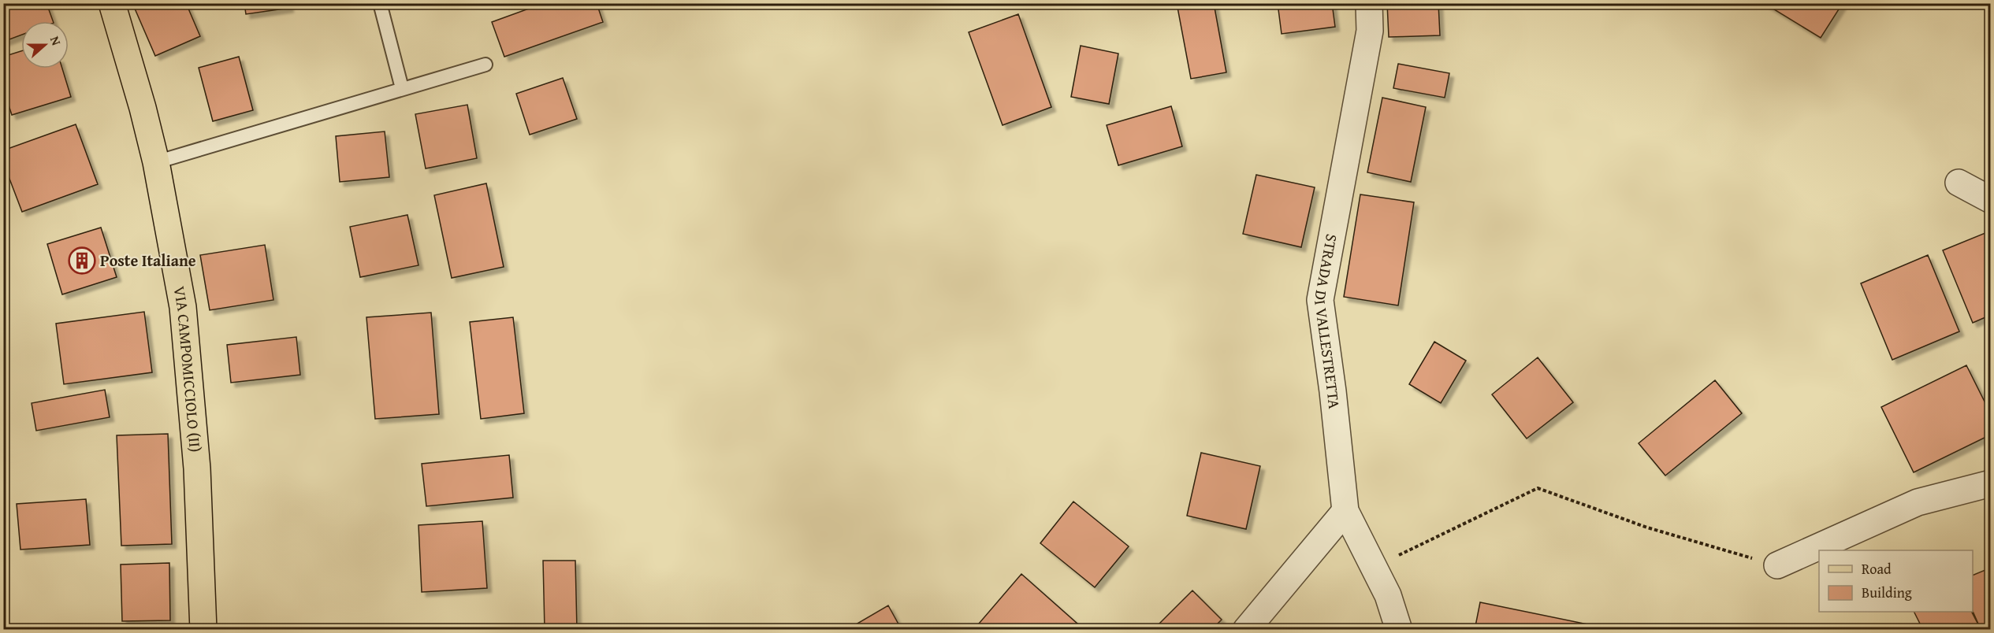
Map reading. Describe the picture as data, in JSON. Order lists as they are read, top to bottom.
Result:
{
  "streets": {
    "main road": ["VIA CAMPOMICCIOLO (II)"],
    "street": ["STRADA DI VALLESTRETTA"]
  },
  "places": {
    "building": ["Poste Italiane"]
  },
  "legend": ["Road", "Building"],
  "north": "right"
}
